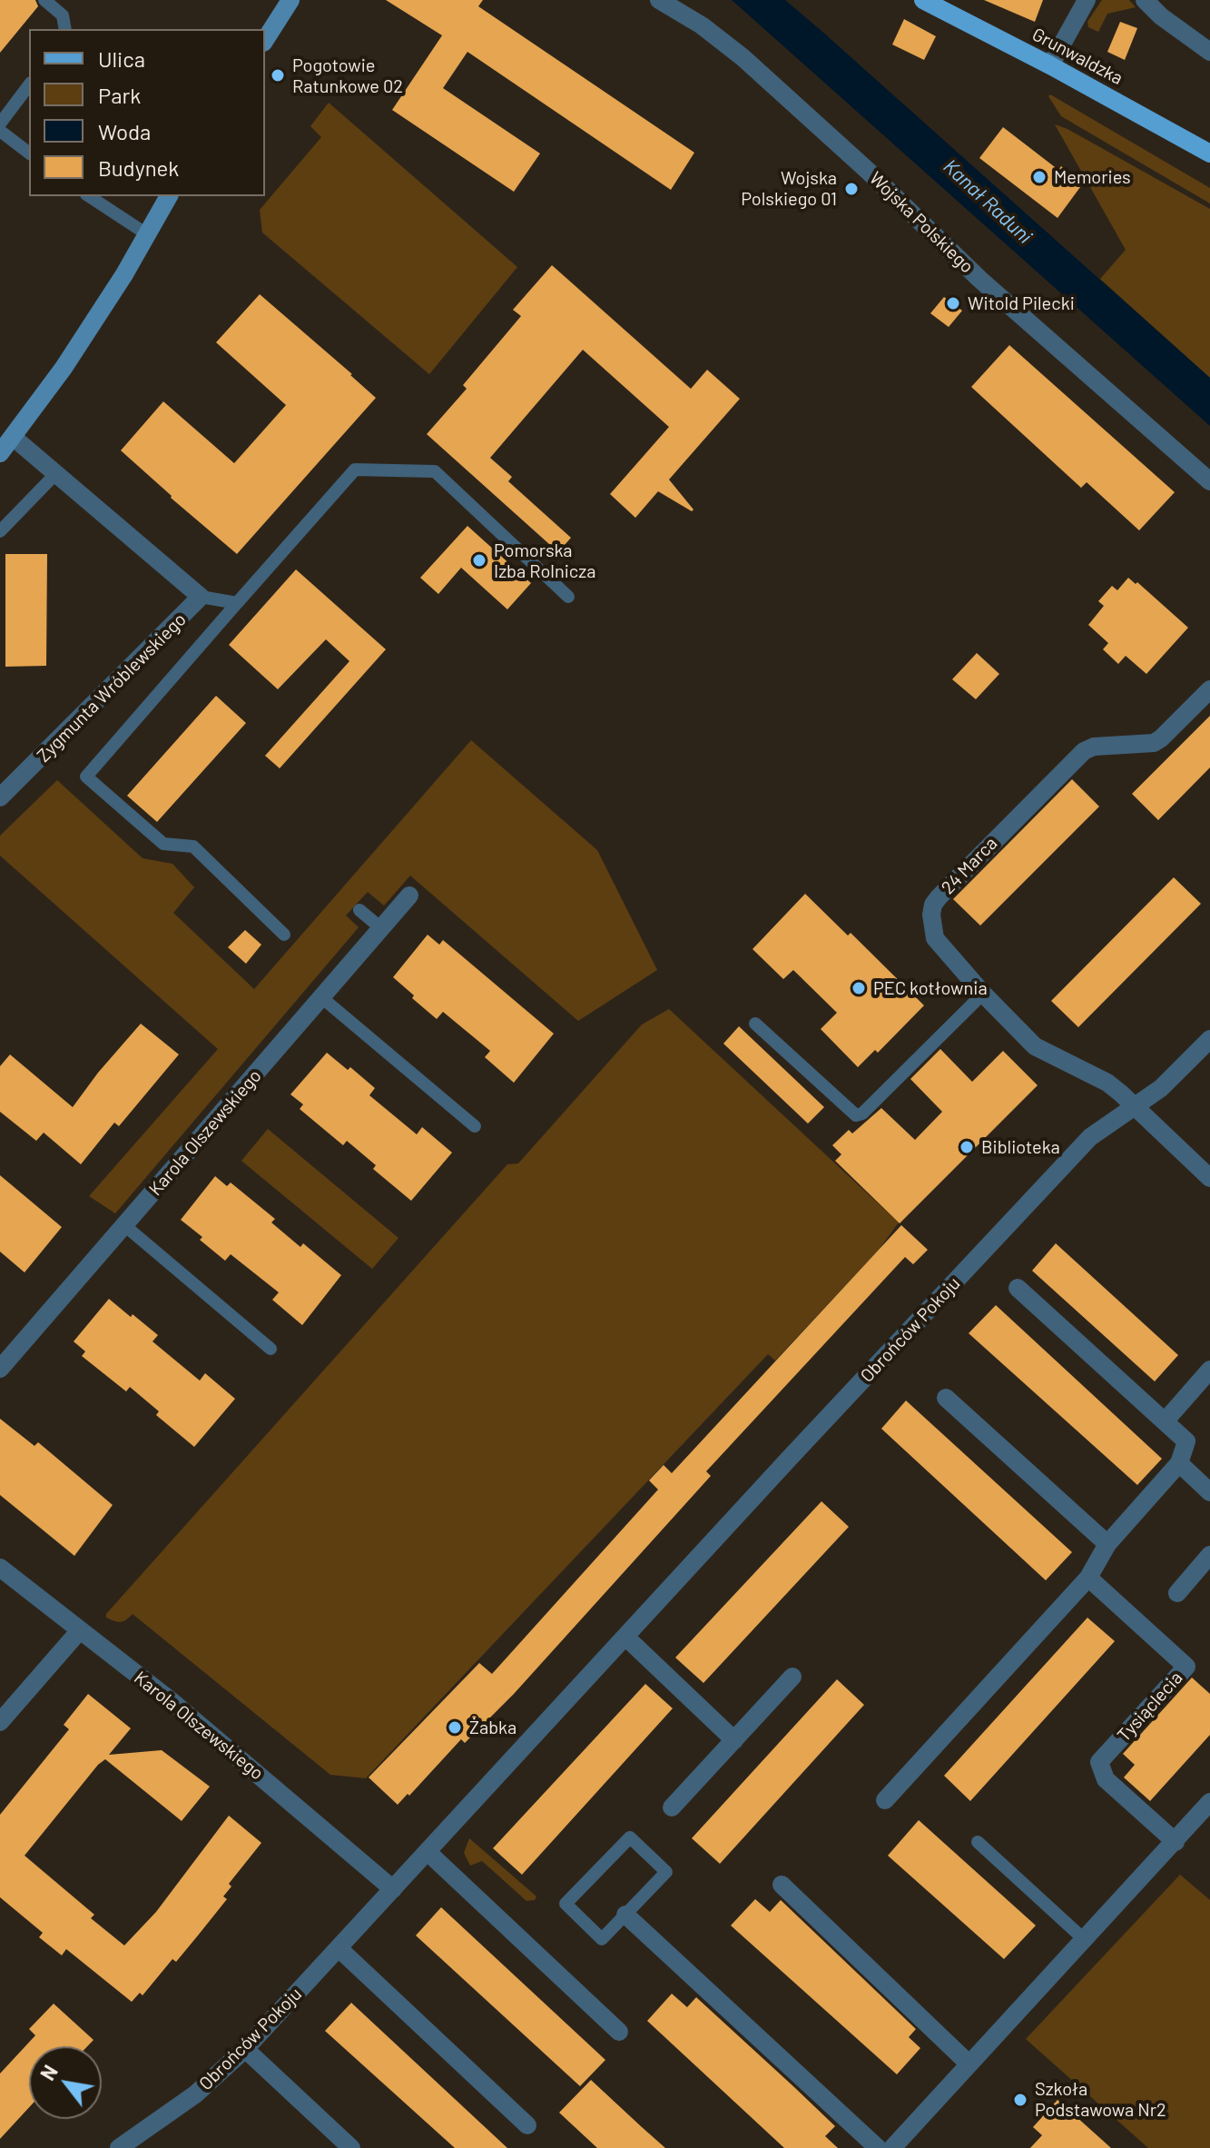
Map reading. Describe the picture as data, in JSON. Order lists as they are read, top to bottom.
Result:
{
  "streets": {
    "main road": ["Grunwaldzka"],
    "street": [
      "Wojska Polskiego",
      "Zygmunta Wróblewskiego",
      "24 Marca",
      "Karola Olszewskiego",
      "Obrońców Pokoju",
      "Tysiąclecia"
    ]
  },
  "crossings": [
    ["24 Marca", "Obrońców Pokoju"],
    ["Karola Olszewskiego", "Obrońców Pokoju"]
  ],
  "water": ["Kanał Raduni"],
  "places": [
    "Pogotowie Ratunkowe 02",
    "Memories",
    "Wojska Polskiego 01",
    "Witold Pilecki",
    "Pomorska Izba Rolnicza",
    "PEC kotłownia",
    "Biblioteka",
    "Żabka",
    "Szkoła Podstawowa Nr2"
  ],
  "legend": [
    "Ulica",
    "Park",
    "Woda",
    "Budynek"
  ],
  "north": "top left"
}
